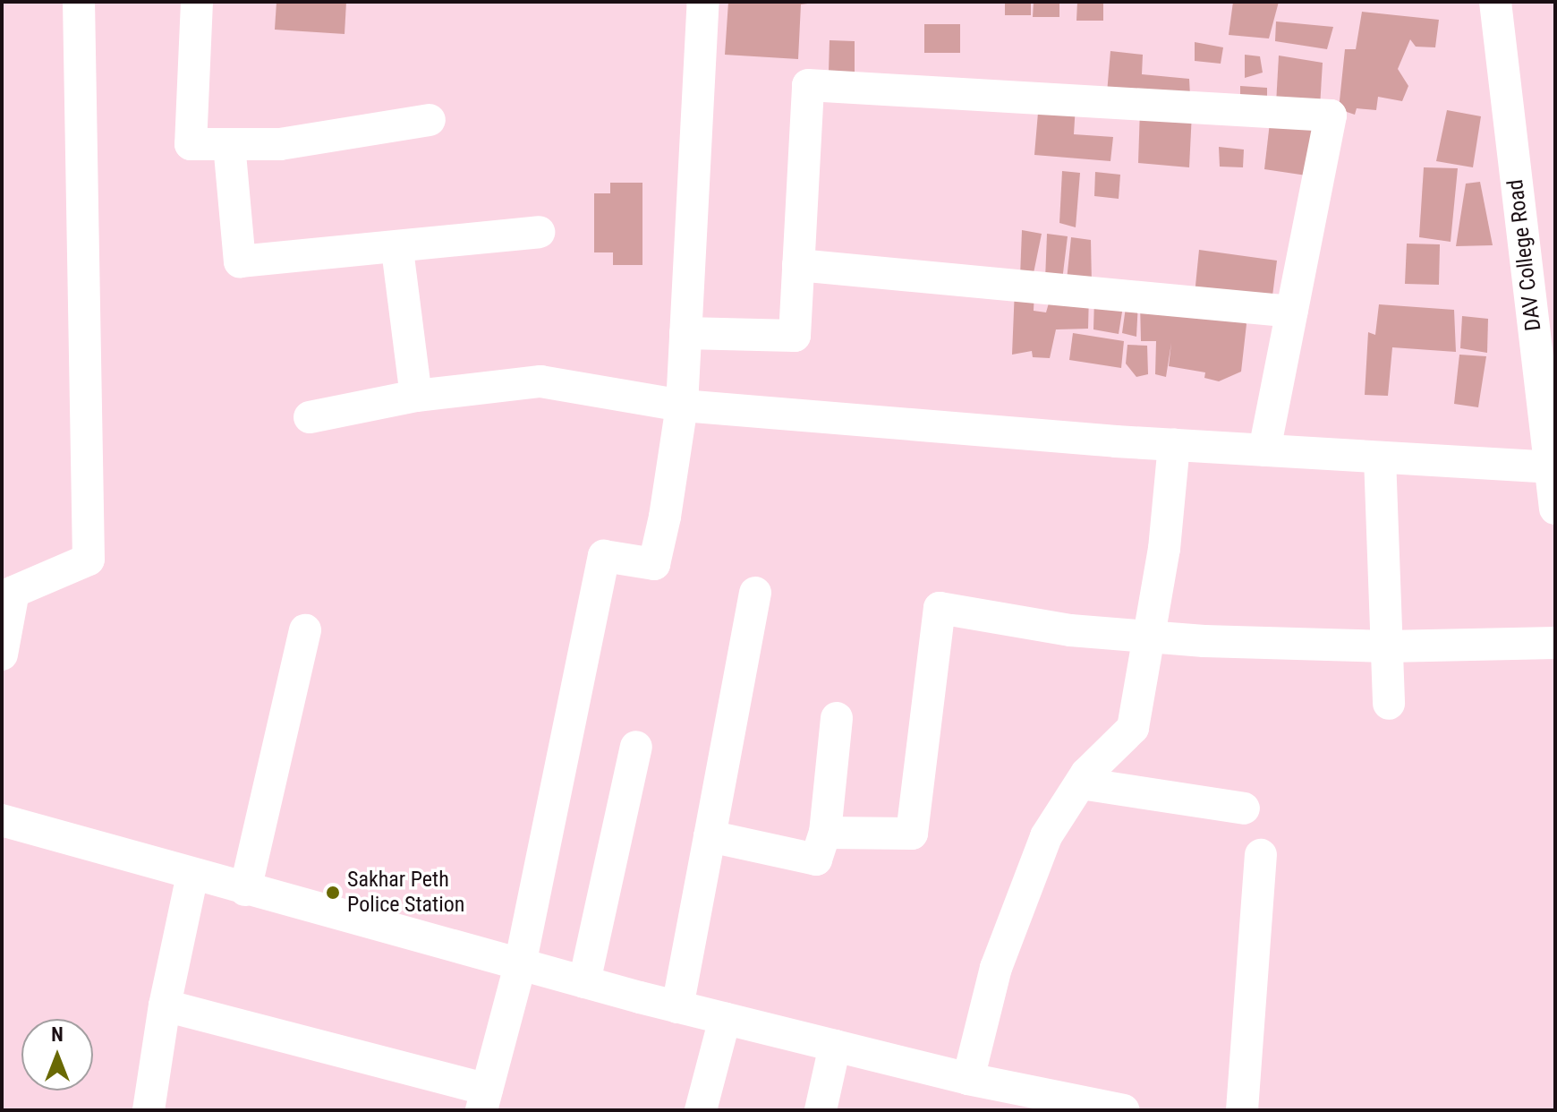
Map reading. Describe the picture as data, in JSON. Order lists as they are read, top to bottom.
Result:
{
  "streets": {
    "street": ["DAV College Road"]
  },
  "places": ["Sakhar Peth Police Station"],
  "north": "top"
}
